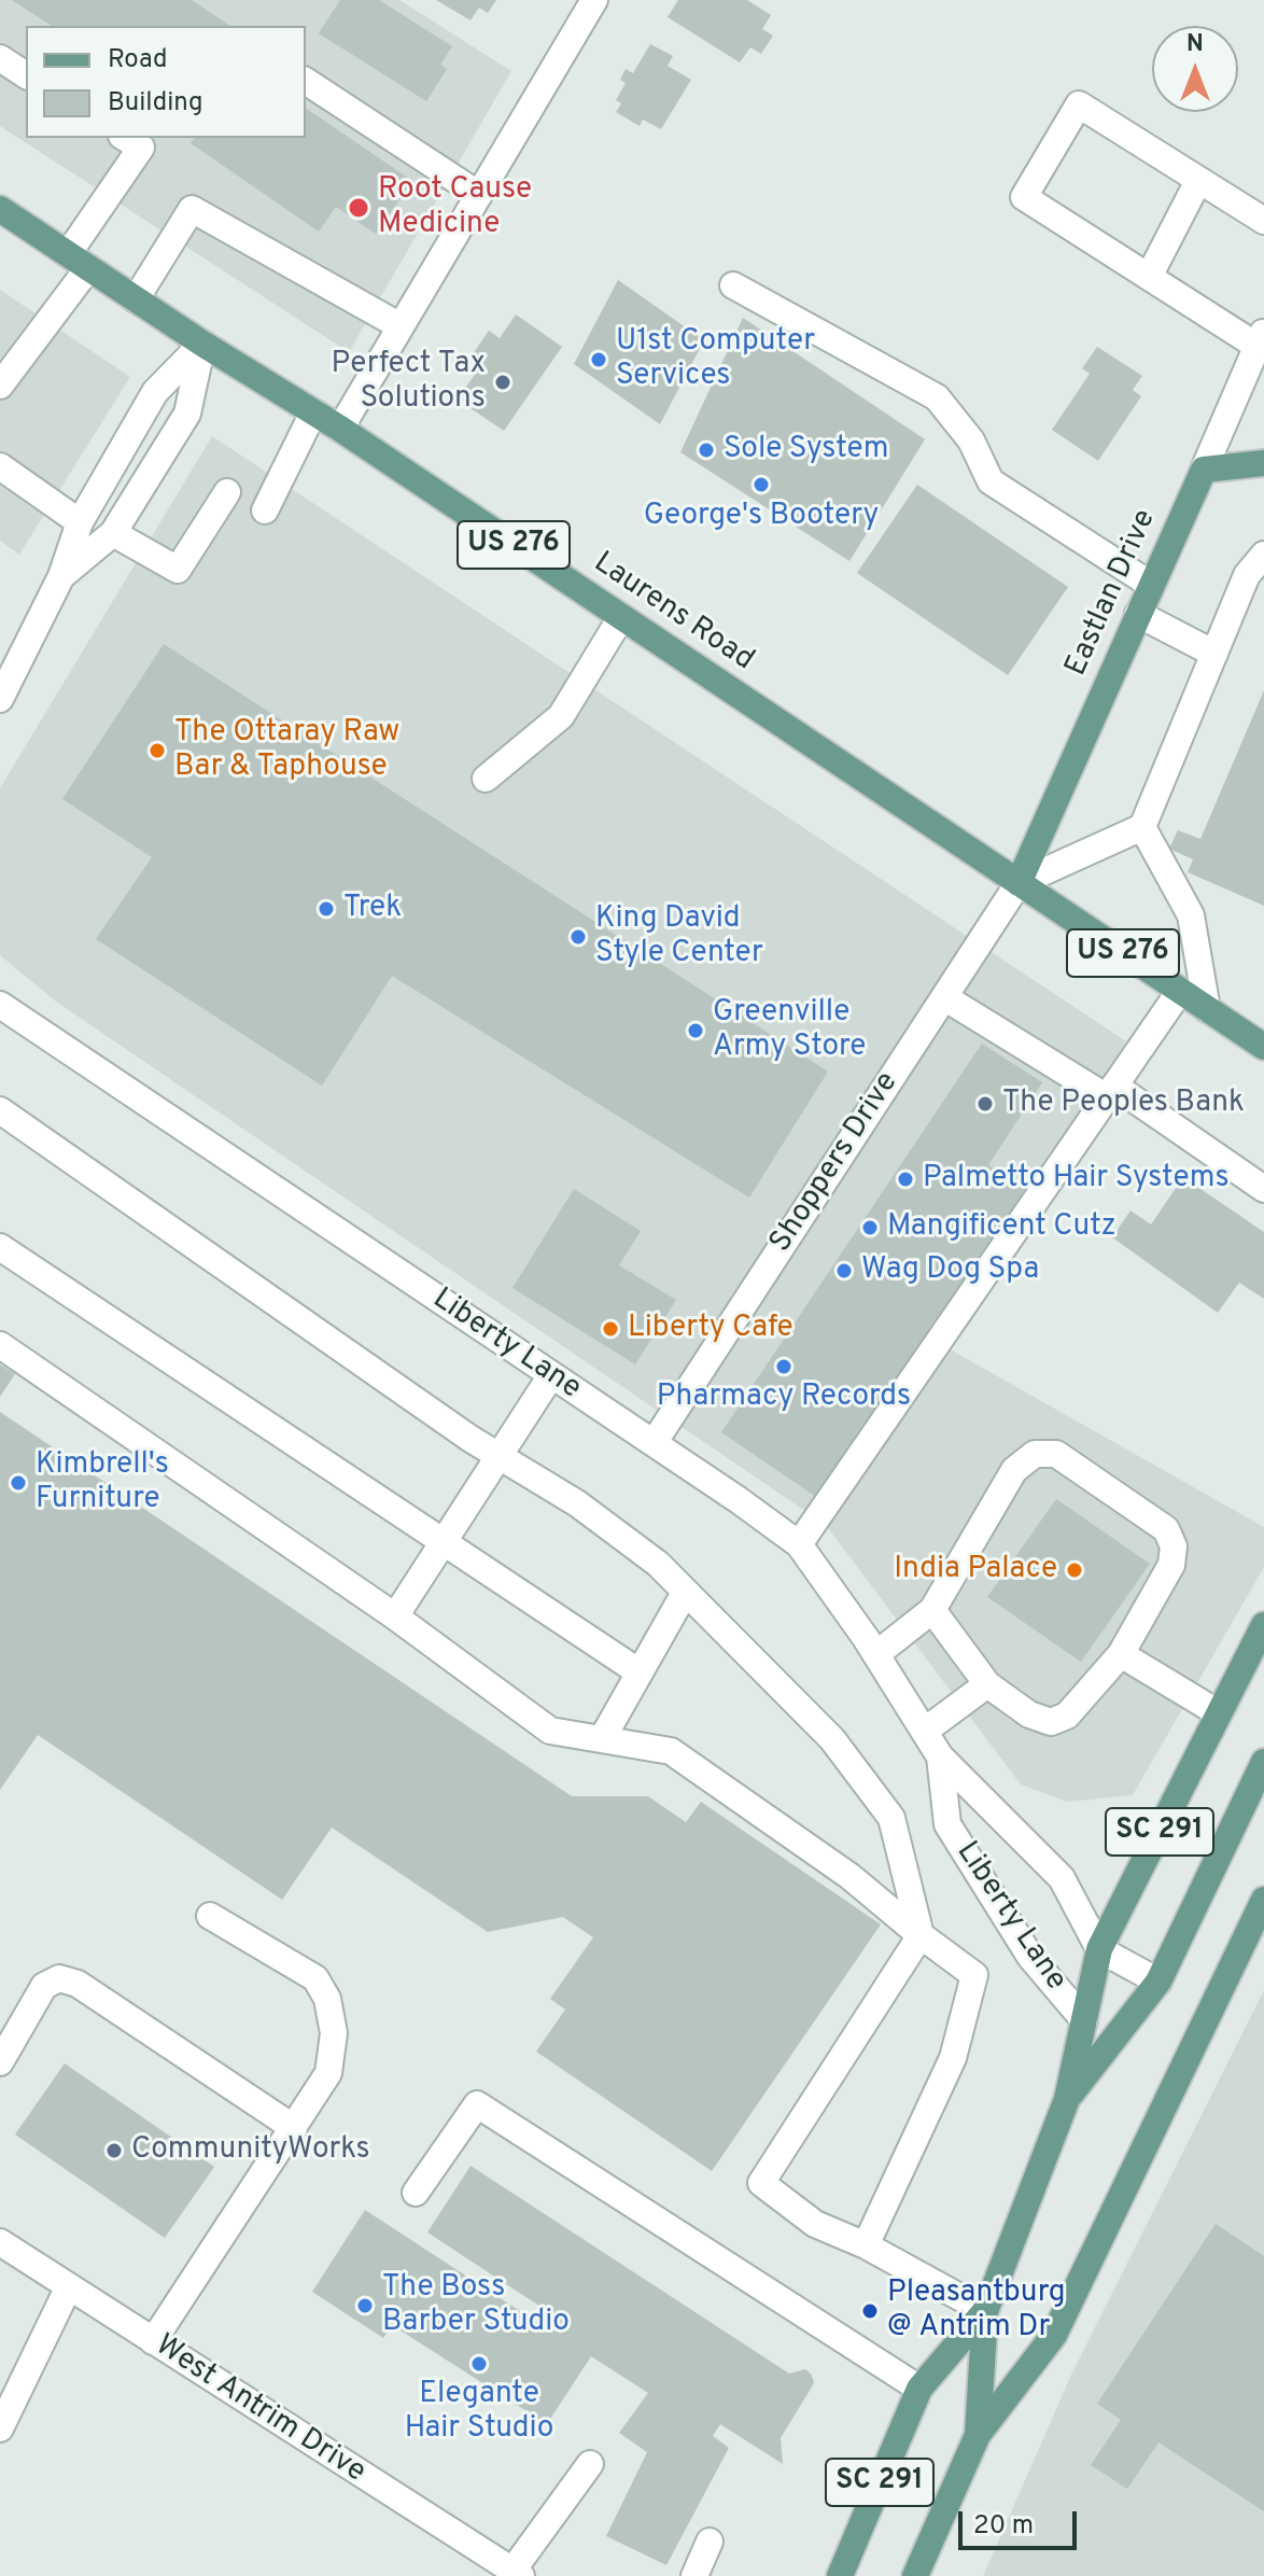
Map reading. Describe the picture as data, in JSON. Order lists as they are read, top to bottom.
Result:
{
  "streets": {
    "main road": [
      "US 276",
      "Eastlan Drive",
      "Laurens Road",
      "SC 291"
    ],
    "street": ["Shoppers Drive", "Liberty Lane", "West Antrim Drive"]
  },
  "crossings": [
    ["Eastlan Drive", "Laurens Road"],
    ["Eastlan Drive", "Shoppers Drive"],
    ["Laurens Road", "Shoppers Drive"],
    ["Shoppers Drive", "Liberty Lane"],
    ["Liberty Lane", "SC 291"]
  ],
  "places": [
    "Root Cause Medicine",
    "U1st Computer Services",
    "Perfect Tax Solutions",
    "Sole System",
    "George's Bootery",
    "The Ottaray Raw Bar & Taphouse",
    "Trek",
    "King David Style Center",
    "Greenville Army Store",
    "The Peoples Bank",
    "Palmetto Hair Systems",
    "Mangificent Cutz",
    "Wag Dog Spa",
    "Liberty Cafe",
    "Pharmacy Records",
    "Kimbrell's Furniture",
    "India Palace",
    "CommunityWorks",
    "The Boss Barber Studio",
    "Pleasantburg @ Antrim Dr",
    "Elegante Hair Studio"
  ],
  "legend": ["Road", "Building"],
  "scale_bar": "20 m",
  "north": "top"
}
